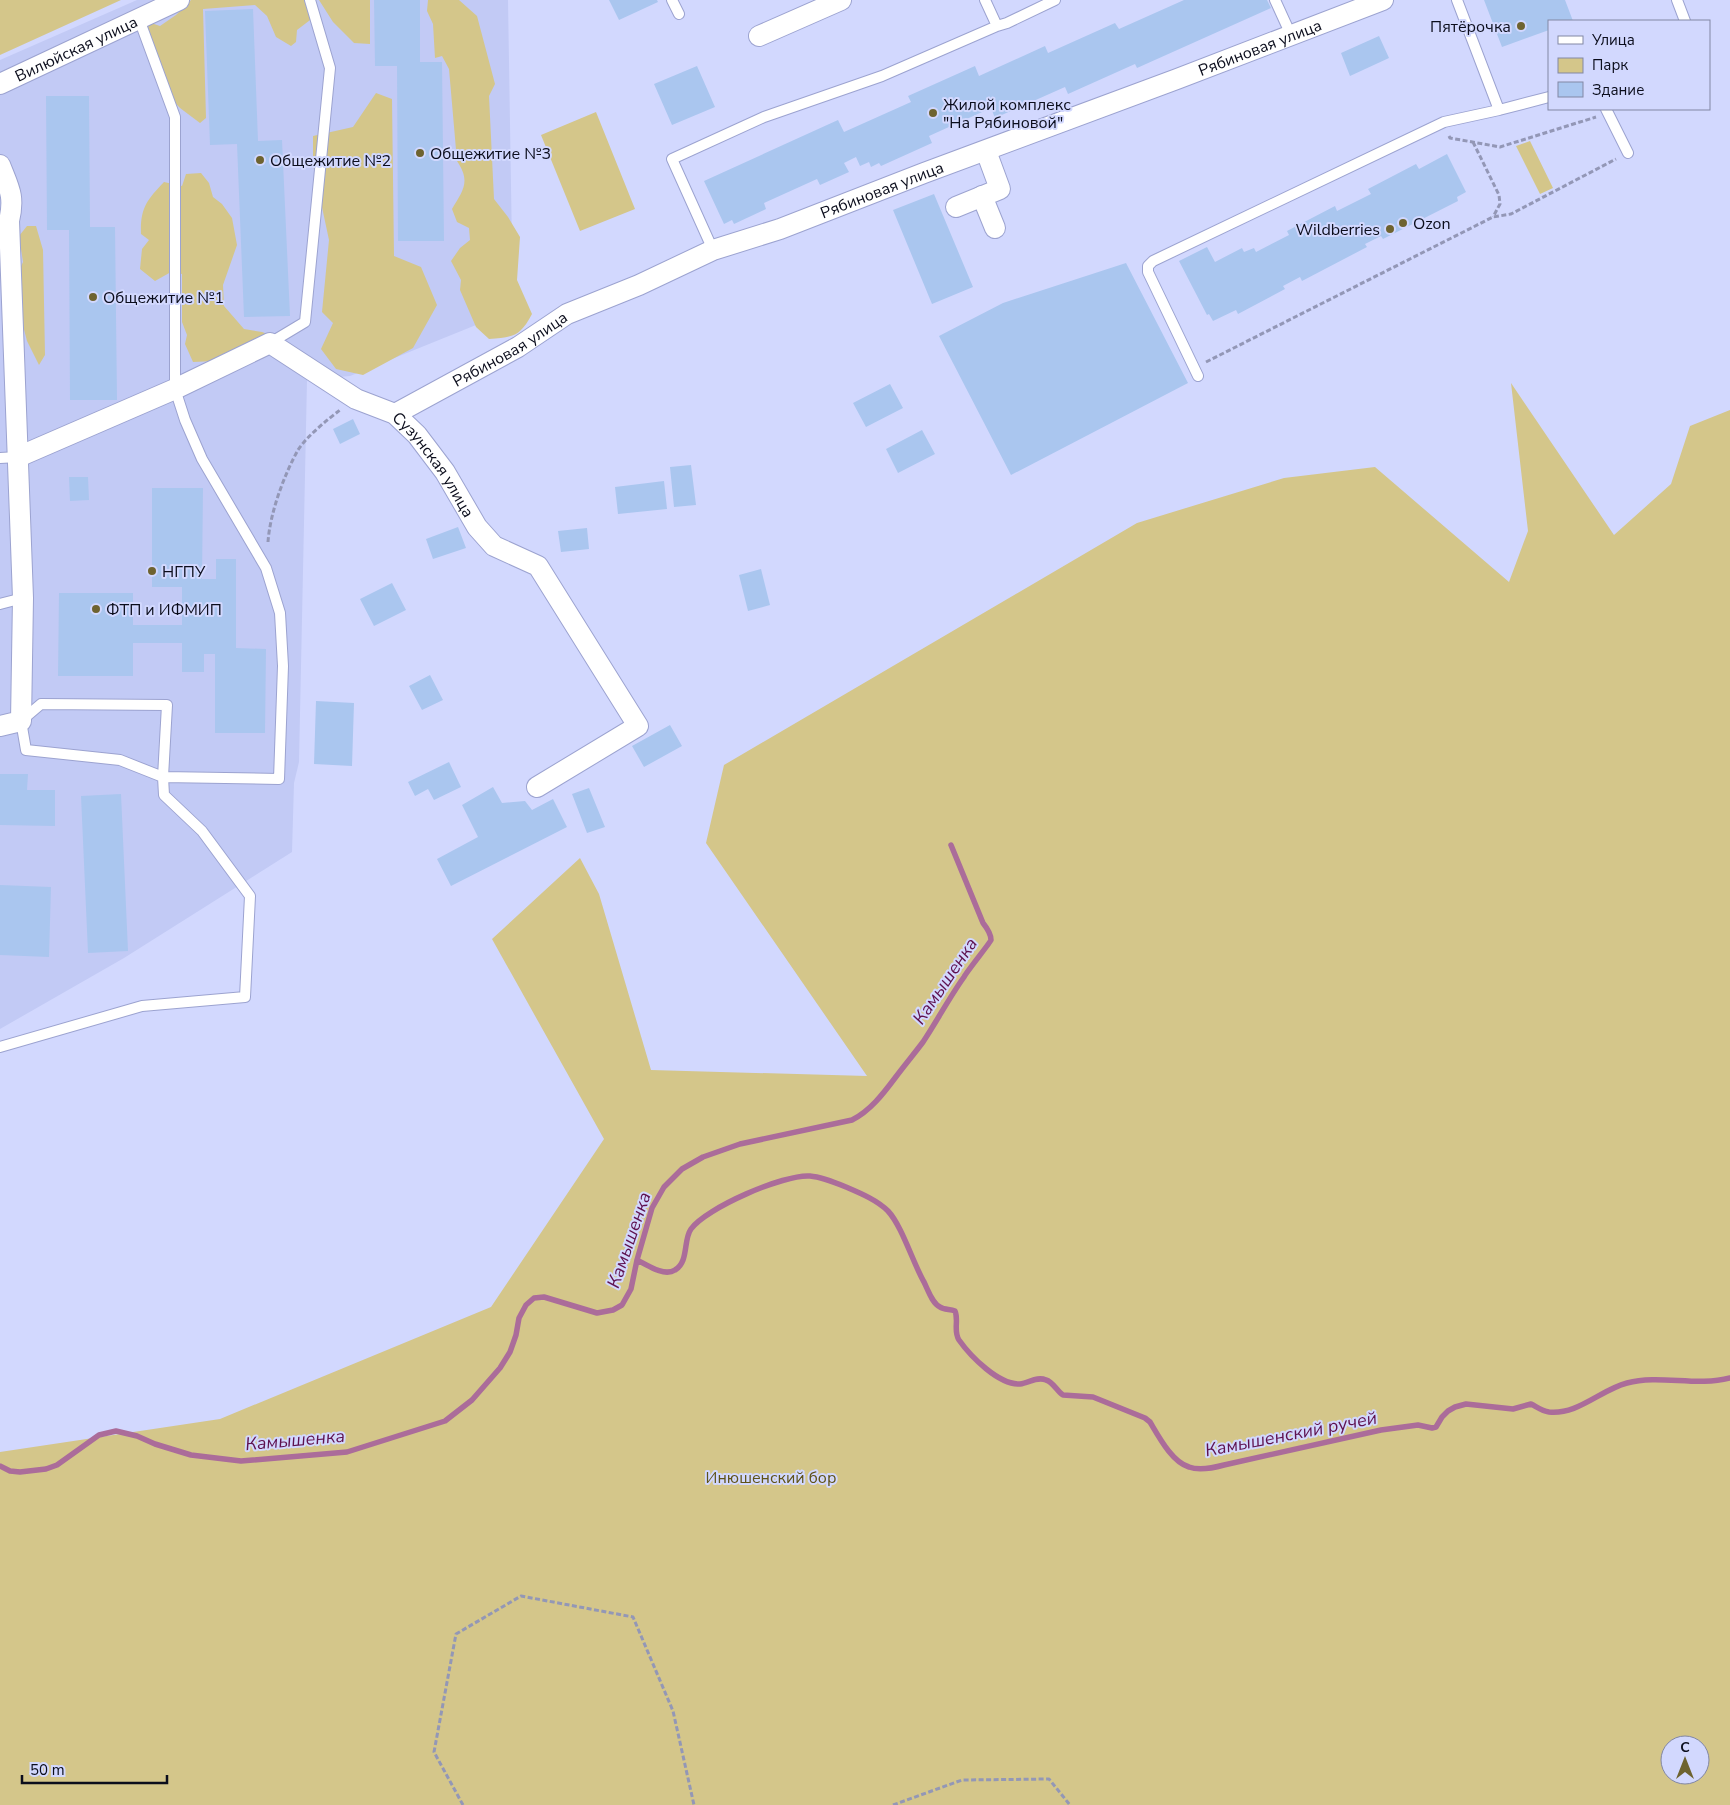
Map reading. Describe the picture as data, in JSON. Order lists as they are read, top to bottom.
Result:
{
  "streets": {
    "street": ["Рябиновая улица", "Вилюйская улица", "Сузунская улица"]
  },
  "crossings": [
    ["Рябиновая улица", "Сузунская улица"]
  ],
  "water": ["Камышенка", "Камышенский ручей"],
  "parks": ["Инюшенский бор"],
  "places": [
    "Пятёрочка",
    "Жилой комплекс \"На Рябиновой\"",
    "Общежитие №3",
    "Общежитие №2",
    "Ozon",
    "Wildberries",
    "Общежитие №1",
    "НГПУ",
    "ФТП и ИФМИП"
  ],
  "legend": ["Улица", "Парк", "Здание"],
  "scale_bar": "50 m",
  "north": "top"
}
